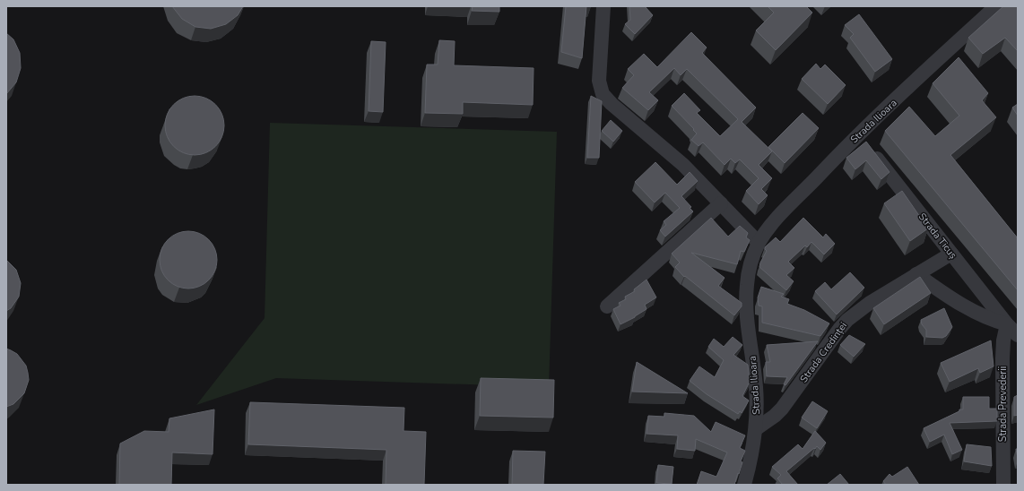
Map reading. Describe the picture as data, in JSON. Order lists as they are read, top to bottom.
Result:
{
  "streets": {
    "street": [
      "Strada Ilioara",
      "Strada Ticuș",
      "Strada Credinței",
      "Strada Prevederii"
    ]
  },
  "crossings": [
    ["Strada Ilioara", "Strada Ticuș"],
    ["Strada Ilioara", "Strada Credinței"],
    ["Strada Ticuș", "Strada Credinței"],
    ["Strada Ticuș", "Strada Prevederii"]
  ]
}
